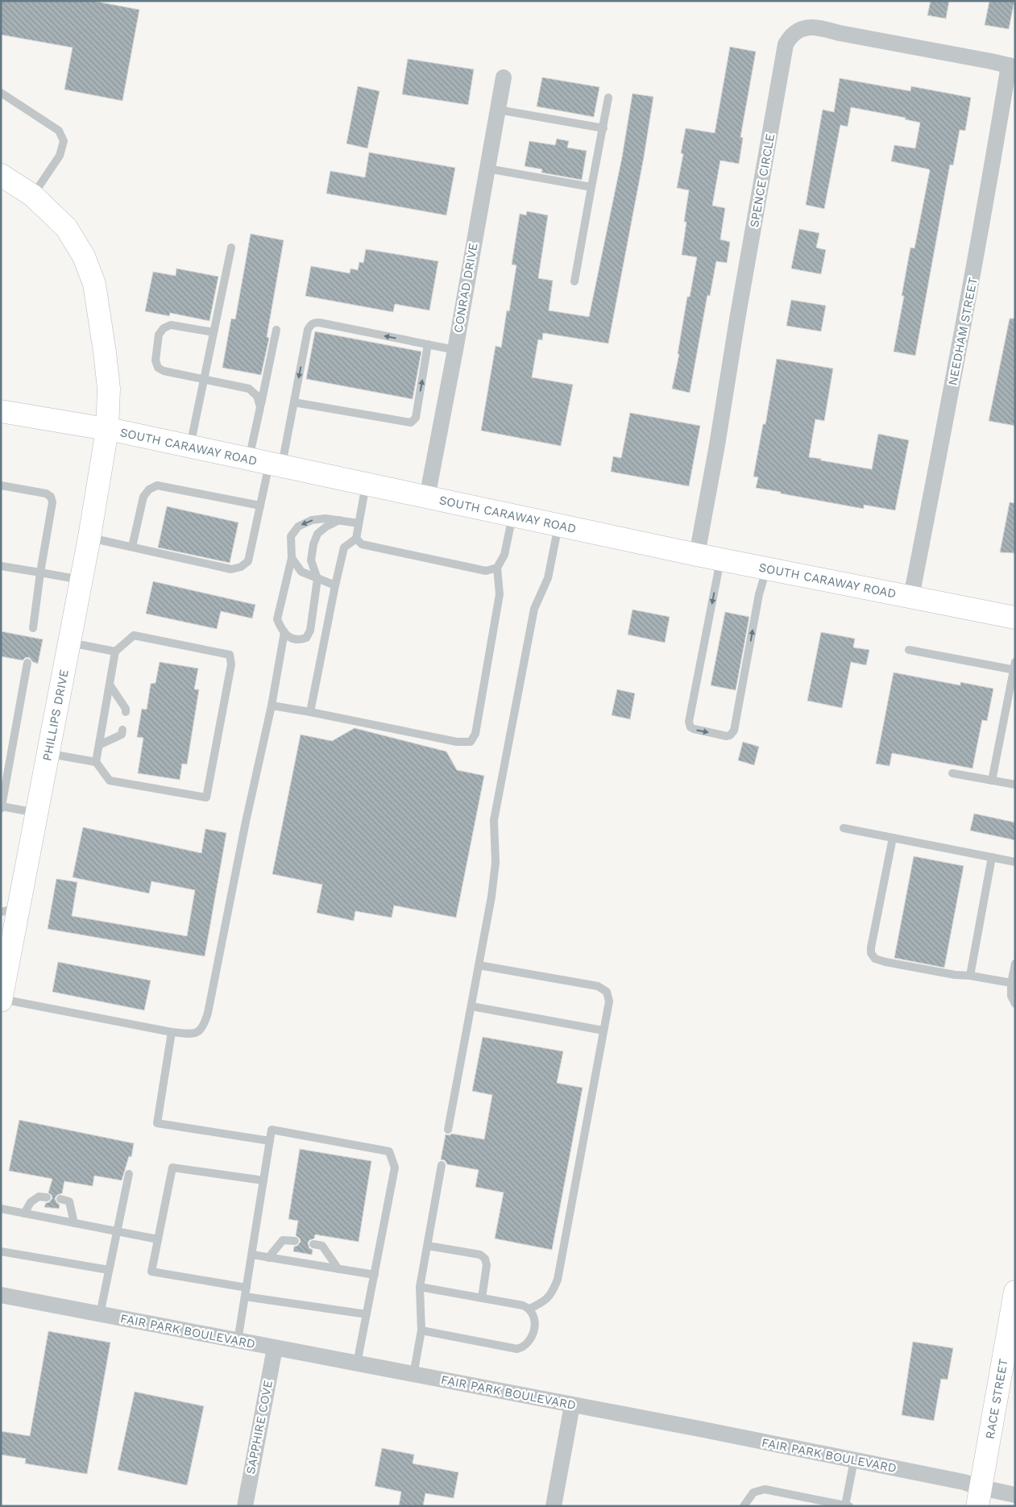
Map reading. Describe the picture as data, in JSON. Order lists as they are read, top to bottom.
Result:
{
  "streets": {
    "street": [
      "SPENCE CIRCLE",
      "CONRAD DRIVE",
      "NEEDHAM STREET",
      "SOUTH CARAWAY ROAD",
      "PHILLIPS DRIVE",
      "FAIR PARK BOULEVARD",
      "RACE STREET",
      "SAPPHIRE COVE"
    ]
  },
  "crossings": [
    ["SPENCE CIRCLE", "NEEDHAM STREET"],
    ["SPENCE CIRCLE", "SOUTH CARAWAY ROAD"],
    ["CONRAD DRIVE", "SOUTH CARAWAY ROAD"],
    ["NEEDHAM STREET", "SOUTH CARAWAY ROAD"],
    ["SOUTH CARAWAY ROAD", "PHILLIPS DRIVE"],
    ["FAIR PARK BOULEVARD", "RACE STREET"],
    ["FAIR PARK BOULEVARD", "SAPPHIRE COVE"]
  ]
}
